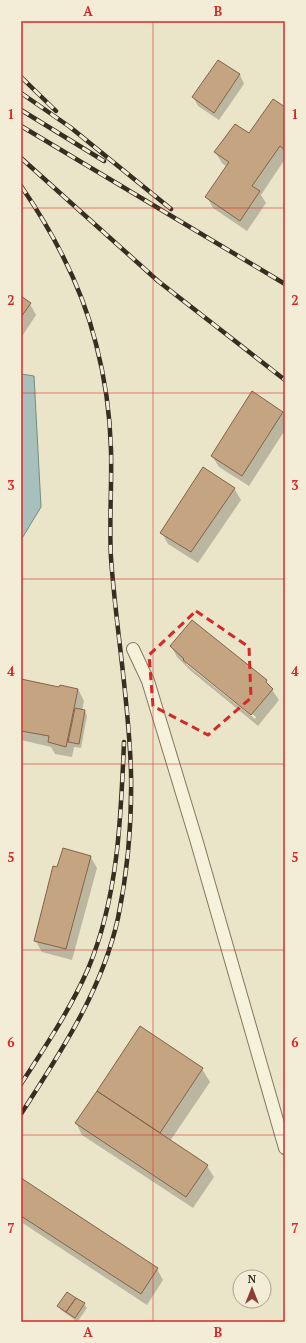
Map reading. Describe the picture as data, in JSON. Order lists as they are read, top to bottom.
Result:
{
  "north": "top",
  "grid": {
    "columns": ["A", "B"],
    "rows": [
      "1",
      "2",
      "3",
      "4",
      "5",
      "6",
      "7"
    ]
  }
}
